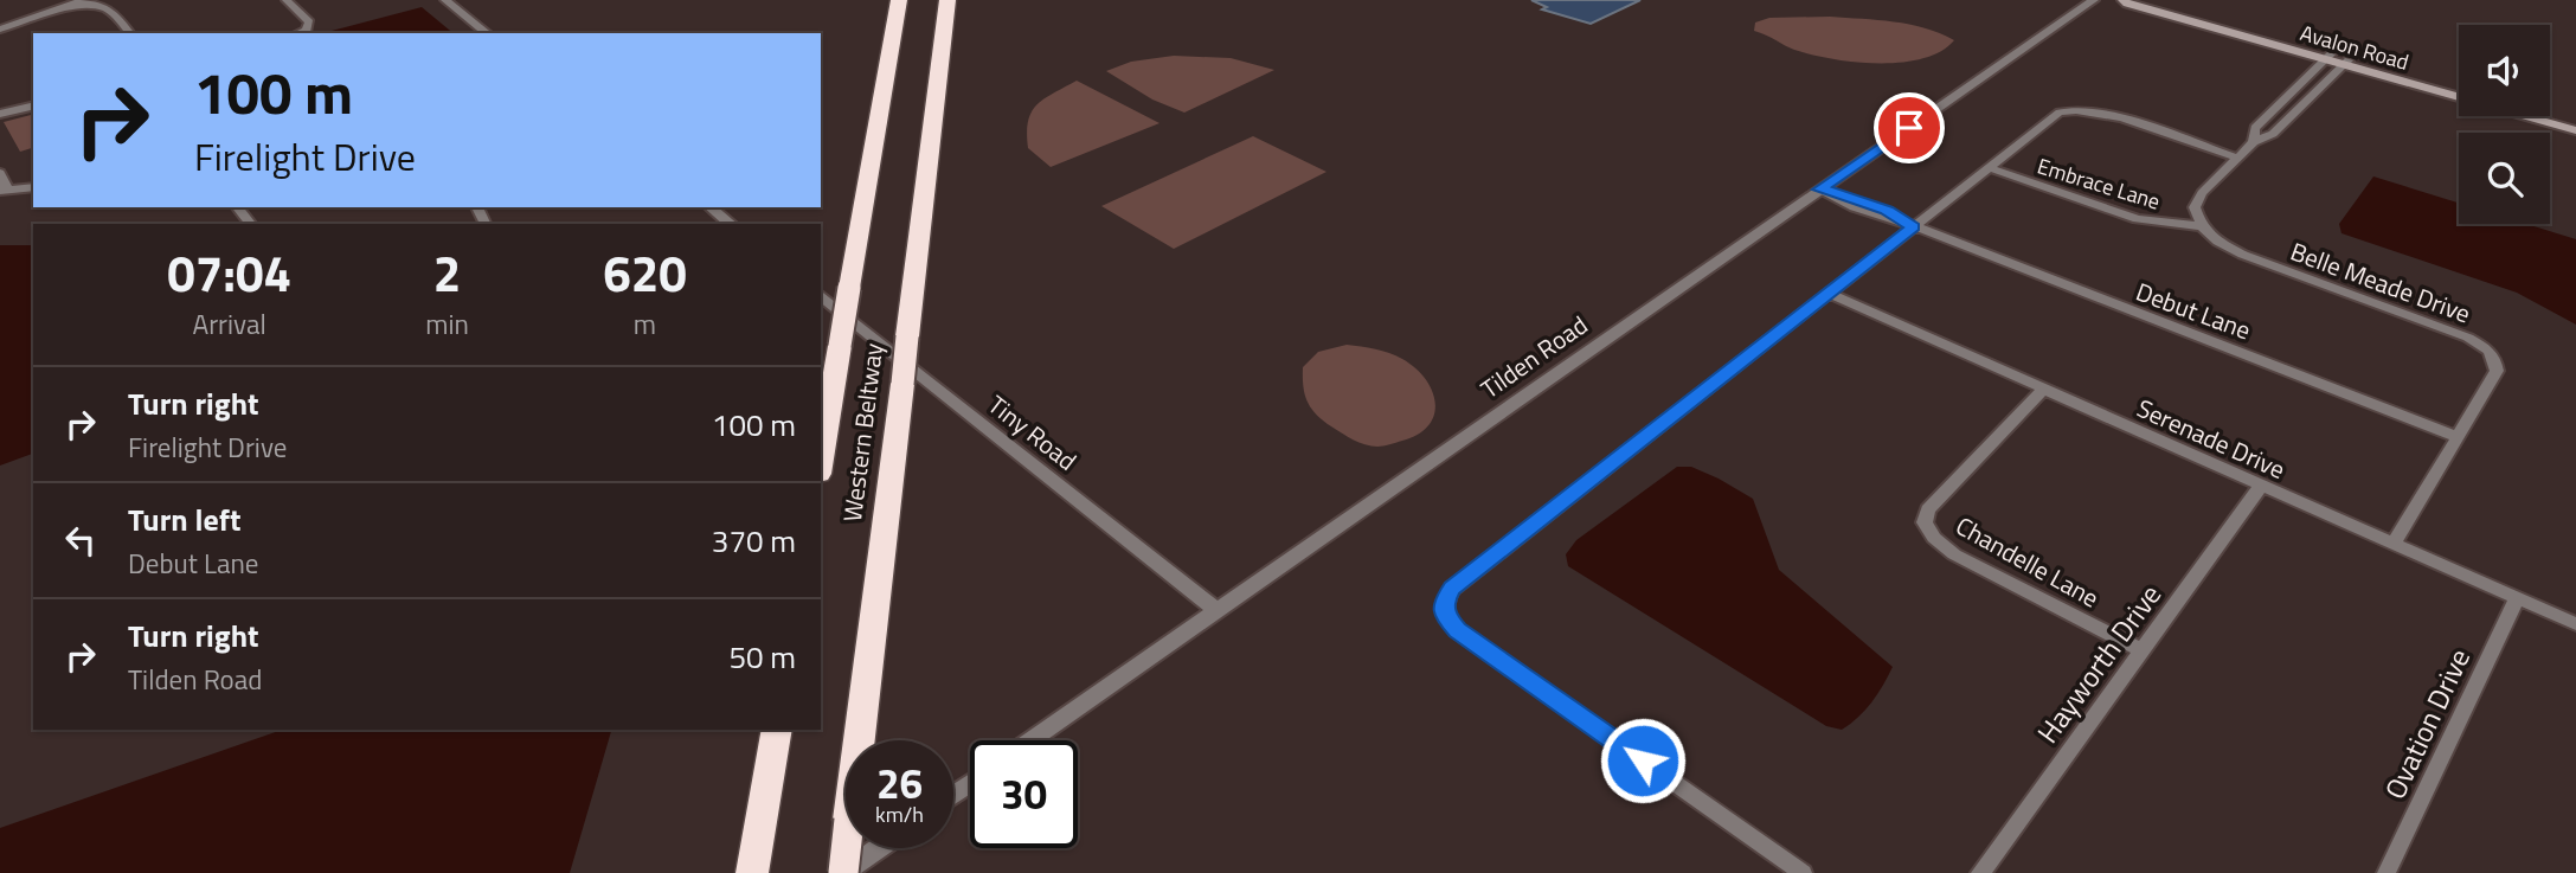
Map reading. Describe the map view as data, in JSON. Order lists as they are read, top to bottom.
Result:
{
  "streets": {
    "highway": ["Western Beltway"],
    "main road": ["Avalon Road"],
    "street": [
      "Embrace Lane",
      "Belle Meade Drive",
      "Debut Lane",
      "Tilden Road",
      "Tiny Road",
      "Serenade Drive",
      "Chandelle Lane",
      "Hayworth Drive",
      "Ovation Drive"
    ]
  },
  "crossings": [
    ["Embrace Lane", "Belle Meade Drive"],
    ["Belle Meade Drive", "Debut Lane"],
    ["Belle Meade Drive", "Serenade Drive"],
    ["Debut Lane", "Tilden Road"],
    ["Tilden Road", "Tiny Road"],
    ["Serenade Drive", "Chandelle Lane"],
    ["Serenade Drive", "Hayworth Drive"],
    ["Serenade Drive", "Ovation Drive"],
    ["Chandelle Lane", "Hayworth Drive"]
  ],
  "page": {
    "turn": ["100 m", "Firelight Drive"],
    "eta": [
      "07:04",
      "Arrival",
      "2",
      "min",
      "620",
      "m"
    ],
    "list": [
      {
        "name": "Turn right",
        "note": "Firelight Drive",
        "value": "100 m"
      },
      {
        "name": "Turn left",
        "note": "Debut Lane",
        "value": "370 m"
      },
      {
        "name": "Turn right",
        "note": "Tilden Road",
        "value": "50 m"
      }
    ],
    "speed": "26 km/h",
    "limit": "30"
  }
}
